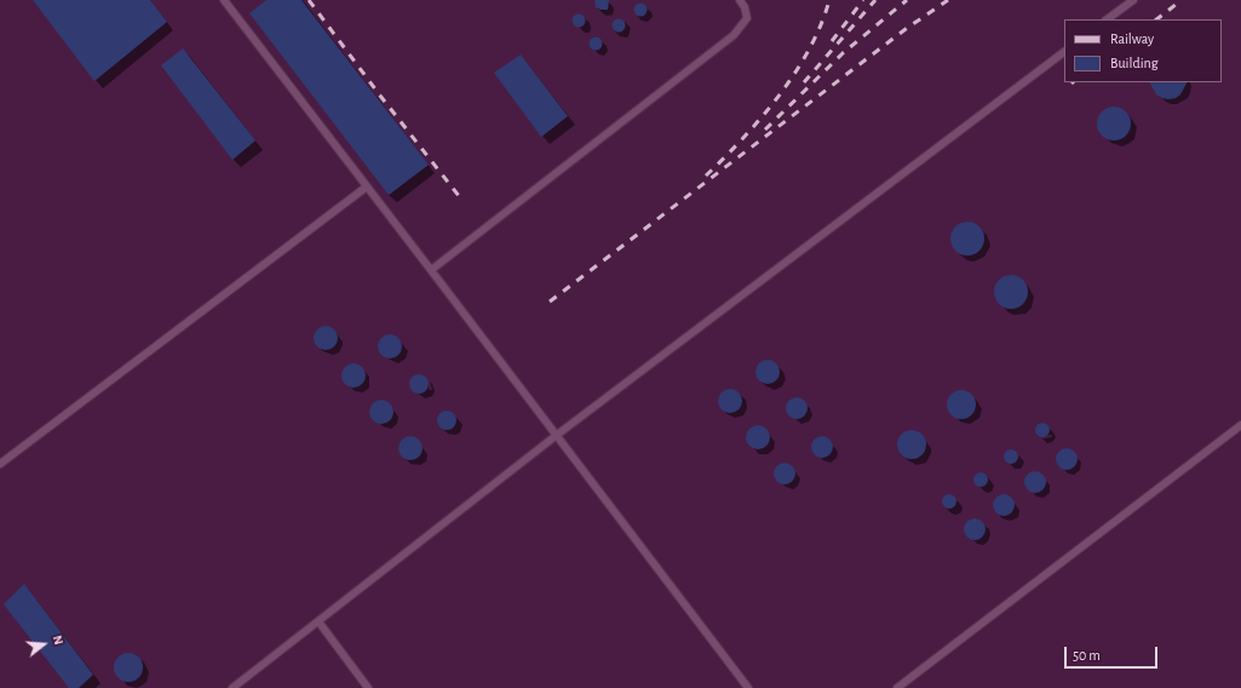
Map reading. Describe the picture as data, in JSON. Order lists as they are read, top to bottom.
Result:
{
  "legend": ["Railway", "Building"],
  "scale_bar": "50 m",
  "north": "right"
}
